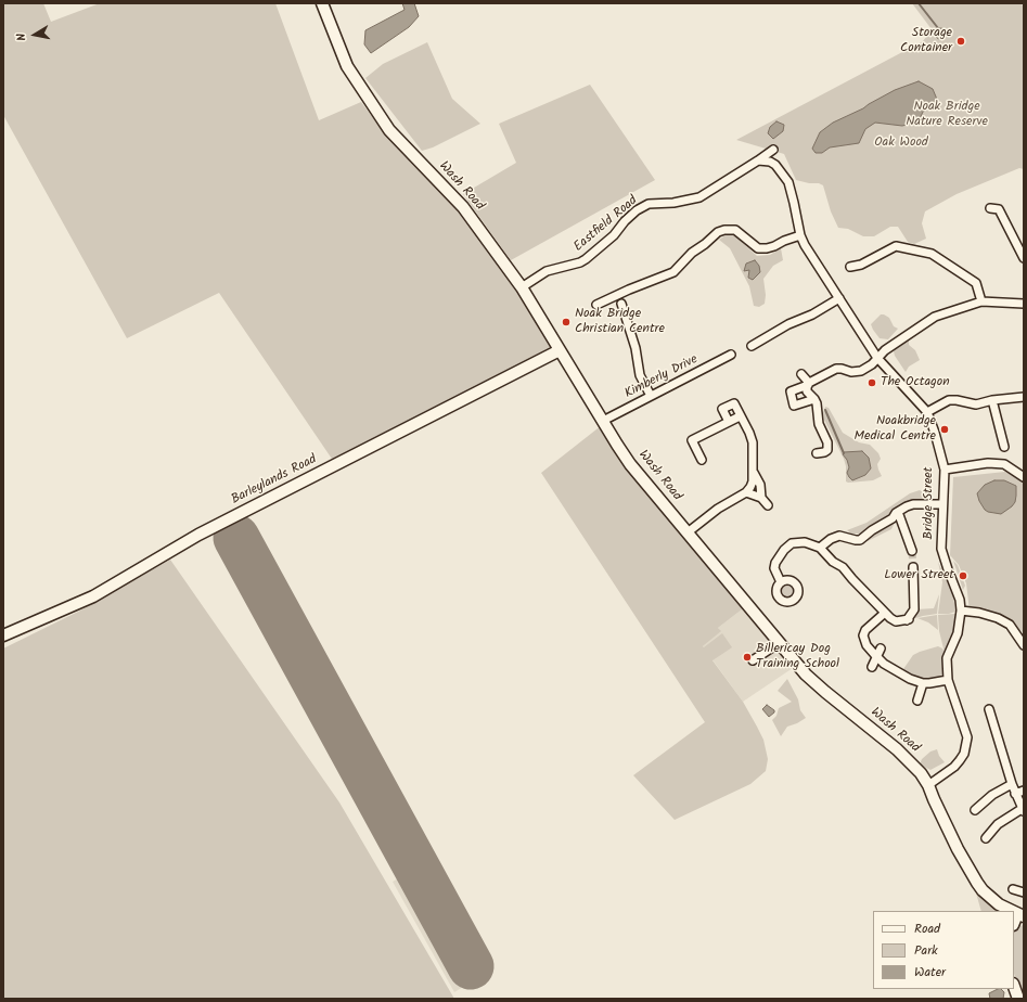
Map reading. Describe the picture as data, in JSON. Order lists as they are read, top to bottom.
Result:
{
  "streets": {
    "street": [
      "Wash Road",
      "Eastfield Road",
      "Kimberly Drive",
      "Barleylands Road",
      "Bridge Street"
    ]
  },
  "crossings": [
    ["Wash Road", "Eastfield Road"],
    ["Wash Road", "Kimberly Drive"],
    ["Wash Road", "Barleylands Road"],
    ["Wash Road", "Bridge Street"],
    ["Eastfield Road", "Bridge Street"]
  ],
  "parks": ["Noak Bridge Nature Reserve", "Oak Wood"],
  "places": [
    "Storage Container",
    "Noak Bridge Christian Centre",
    "The Octagon",
    "Noakbridge Medical Centre",
    "Lower Street",
    "Billericay Dog Training School"
  ],
  "legend": ["Road", "Park", "Water"],
  "north": "left"
}
